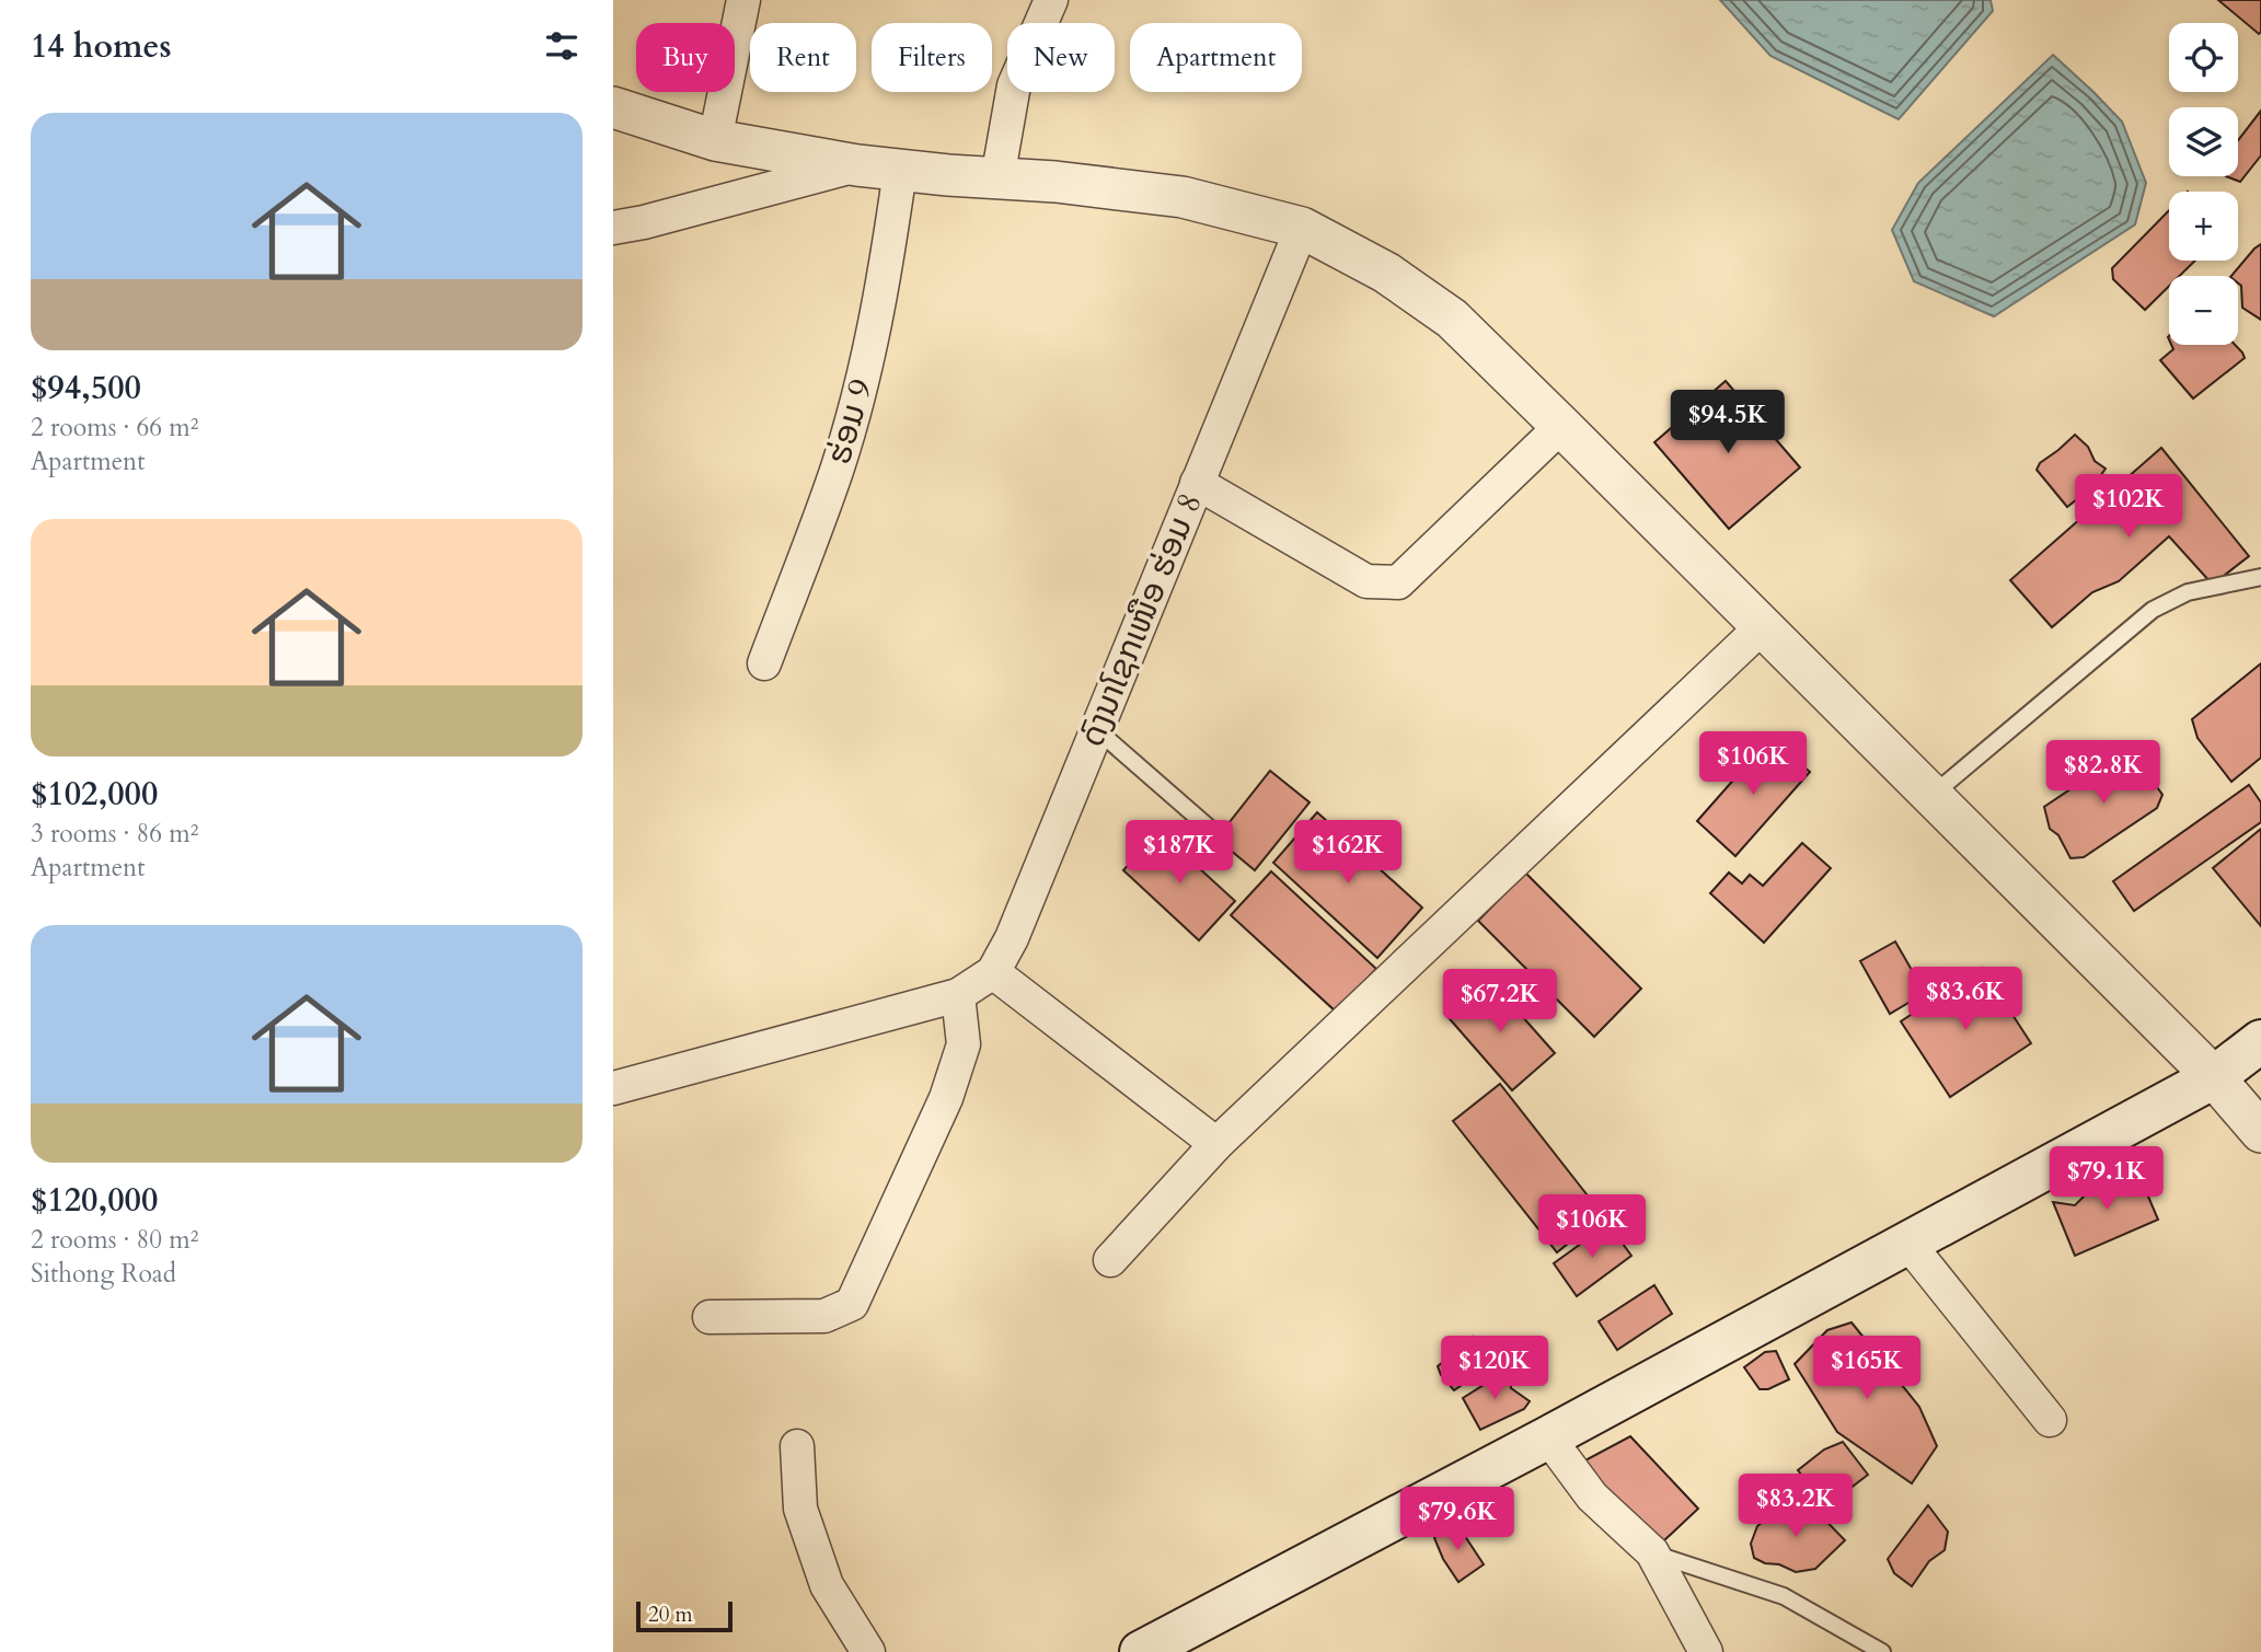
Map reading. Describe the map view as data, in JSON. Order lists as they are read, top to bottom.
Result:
{
  "streets": {
    "street": ["ຮ່ອມ 9", "ດົງນາໂຊກເໜືອ ຮ່ອມ 8"]
  },
  "scale_bar": "20 m",
  "page": {
    "heading": "14 homes",
    "map_buttons": ["+", "−"],
    "chip": [
      "Buy",
      "Rent",
      "Filters",
      "New",
      "Apartment"
    ],
    "list": [
      {
        "name": "$94,500",
        "note": "2 rooms · 66 m² · Apartment"
      },
      {
        "name": "$102,000",
        "note": "3 rooms · 86 m² · Apartment"
      },
      {
        "name": "$120,000",
        "note": "2 rooms · 80 m² · Sithong Road"
      }
    ],
    "price": [
      "$94.5K",
      "$102K",
      "$106K",
      "$82.8K",
      "$187K",
      "$162K",
      "$83.6K",
      "$67.2K",
      "$79.1K",
      "$106K",
      "$120K",
      "$165K",
      "$83.2K",
      "$79.6K"
    ],
    "scale": "20 m"
  }
}
